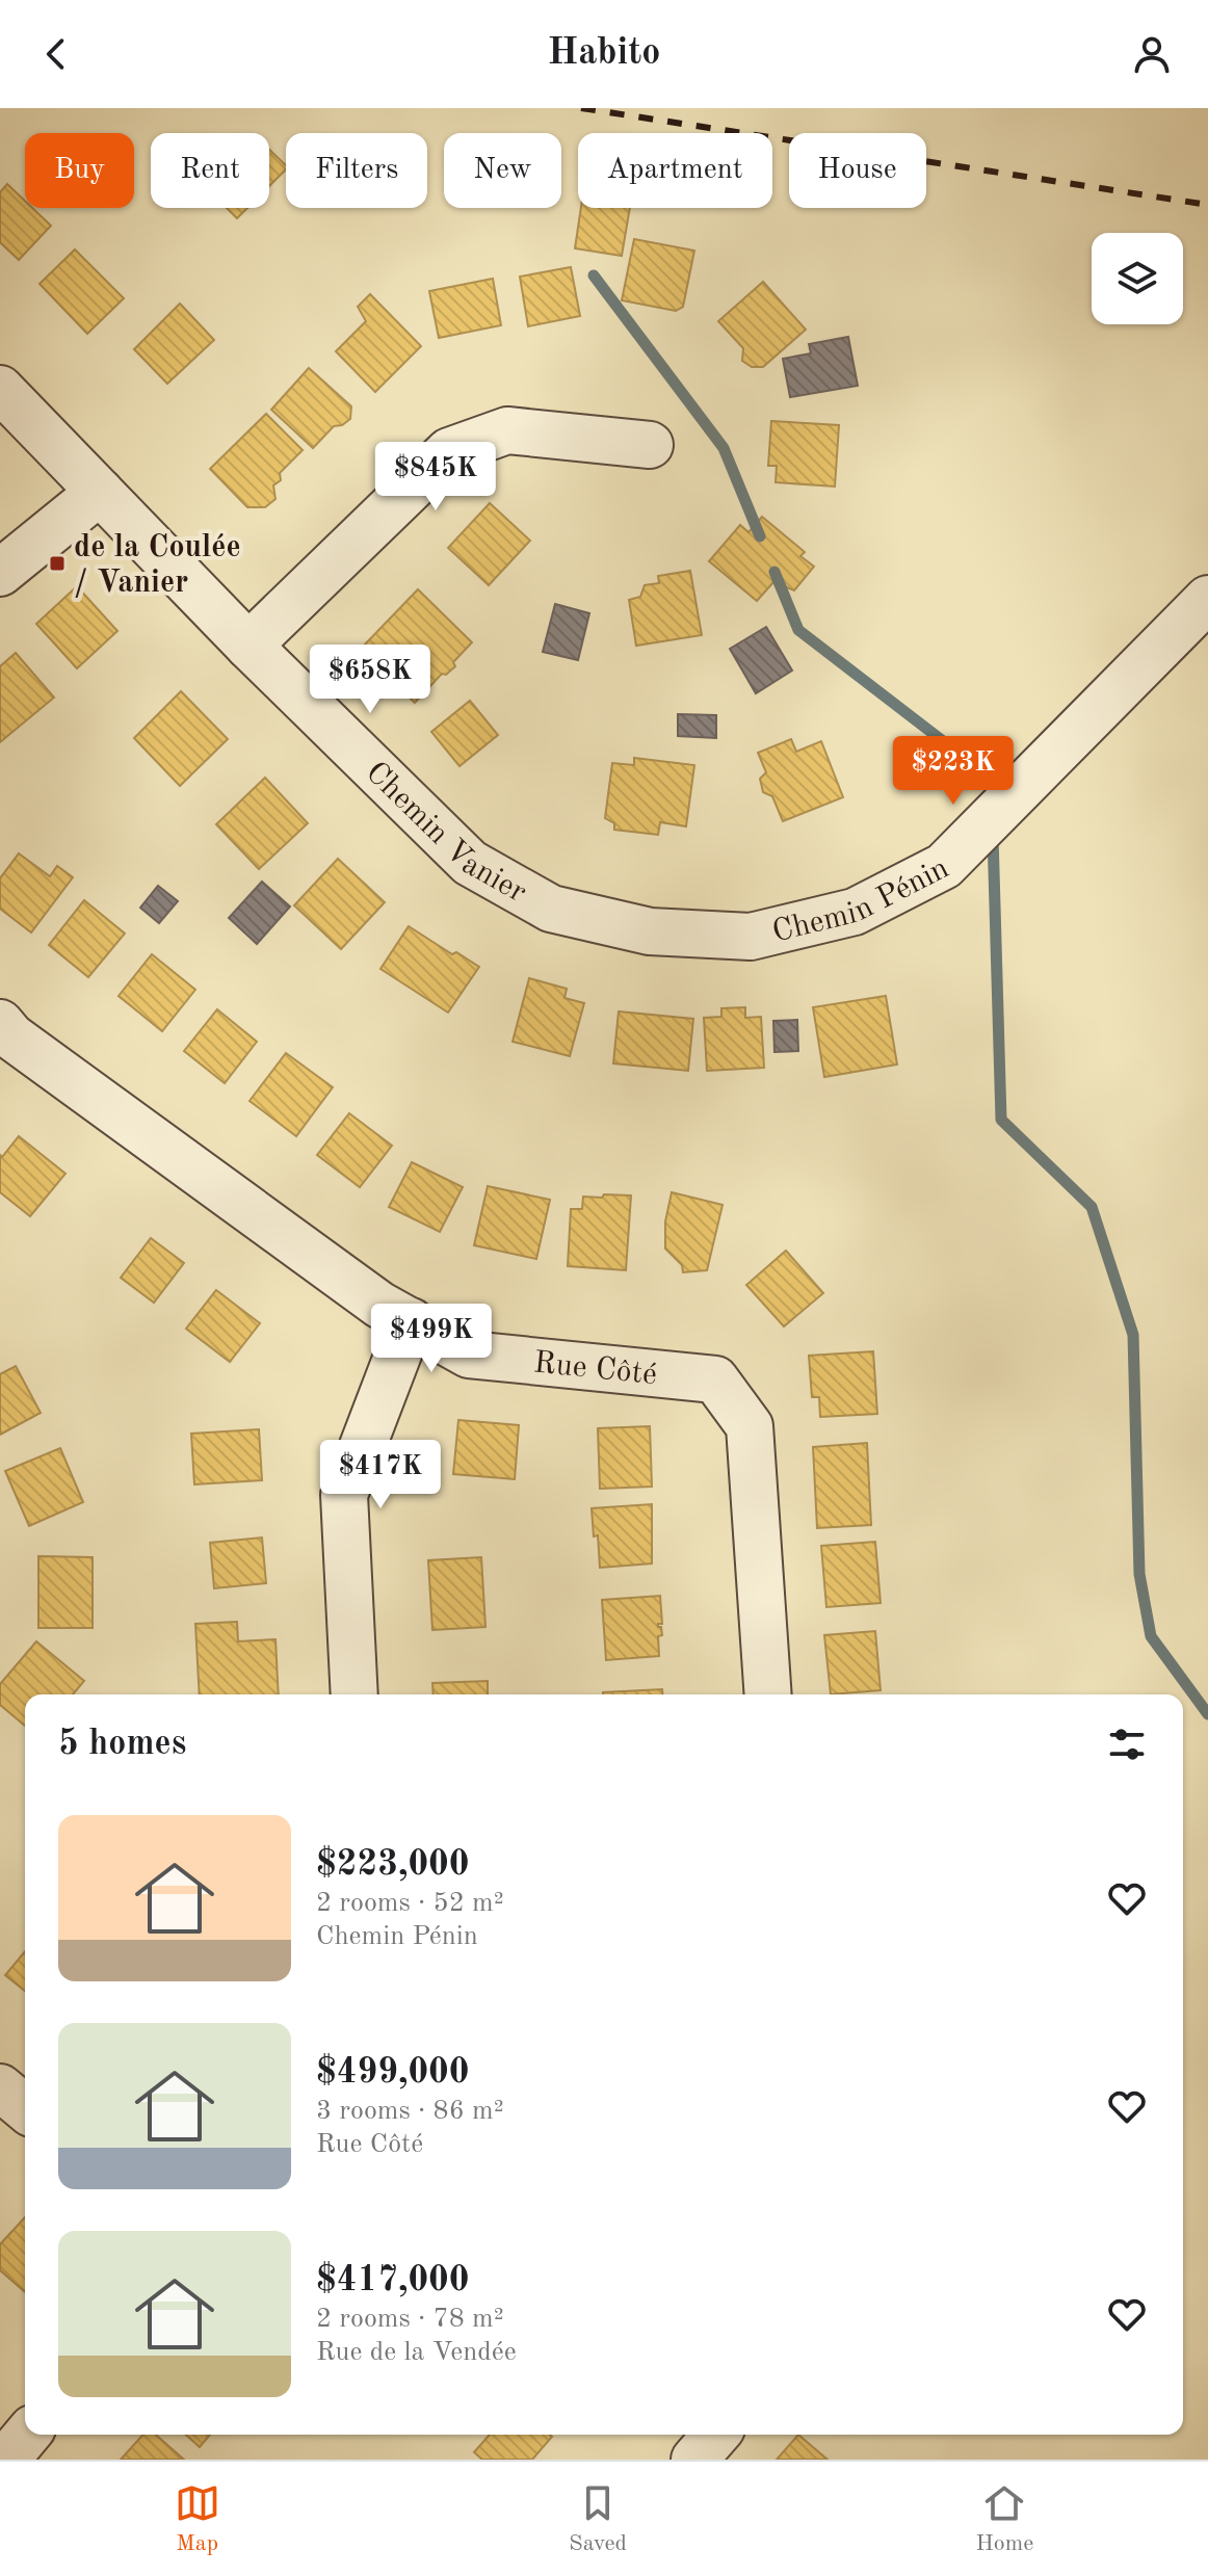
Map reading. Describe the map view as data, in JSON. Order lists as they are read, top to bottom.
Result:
{
  "streets": {
    "street": ["Chemin Vanier", "Chemin Pénin", "Rue Côté"]
  },
  "crossings": [
    ["Chemin Vanier", "Chemin Pénin"]
  ],
  "places": {
    "transit": ["de la Coulée / Vanier"]
  },
  "page": {
    "header": "Habito",
    "chip": [
      "Buy",
      "Rent",
      "Filters",
      "New",
      "Apartment",
      "House"
    ],
    "price": [
      "$845K",
      "$658K",
      "$223K",
      "$499K",
      "$417K"
    ],
    "heading": "5 homes",
    "list": [
      {
        "name": "$223,000",
        "note": "2 rooms · 52 m² · Chemin Pénin"
      },
      {
        "name": "$499,000",
        "note": "3 rooms · 86 m² · Rue Côté"
      },
      {
        "name": "$417,000",
        "note": "2 rooms · 78 m² · Rue de la Vendée"
      }
    ],
    "tabs": ["Map", "Saved", "Home"]
  }
}
